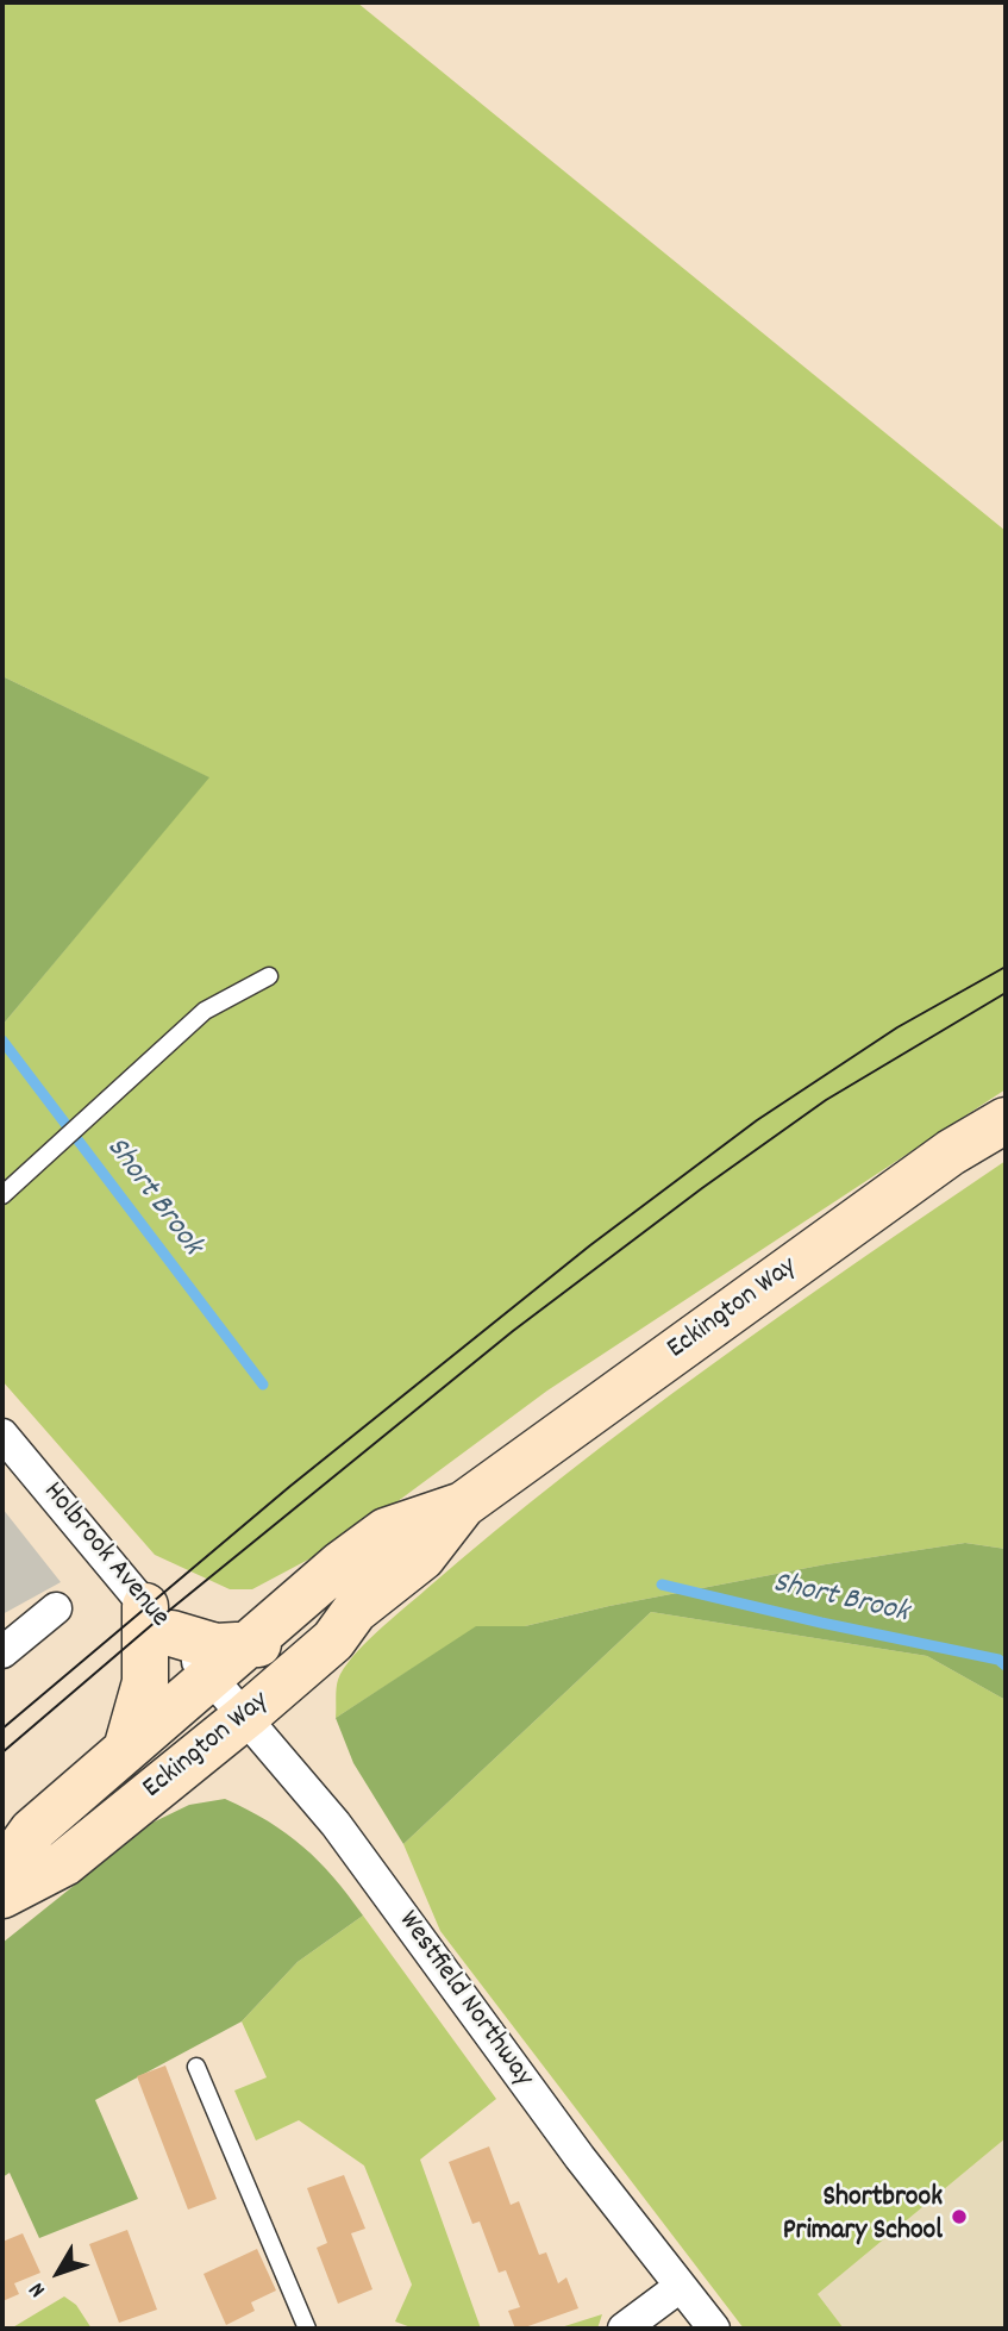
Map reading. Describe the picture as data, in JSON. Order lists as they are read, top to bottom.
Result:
{
  "streets": {
    "main road": ["Eckington Way"],
    "street": ["Holbrook Avenue", "Westfield Northway"]
  },
  "crossings": [
    ["Eckington Way", "Westfield Northway"]
  ],
  "water": ["Short Brook"],
  "places": ["Shortbrook Primary School"],
  "north": "bottom left"
}
